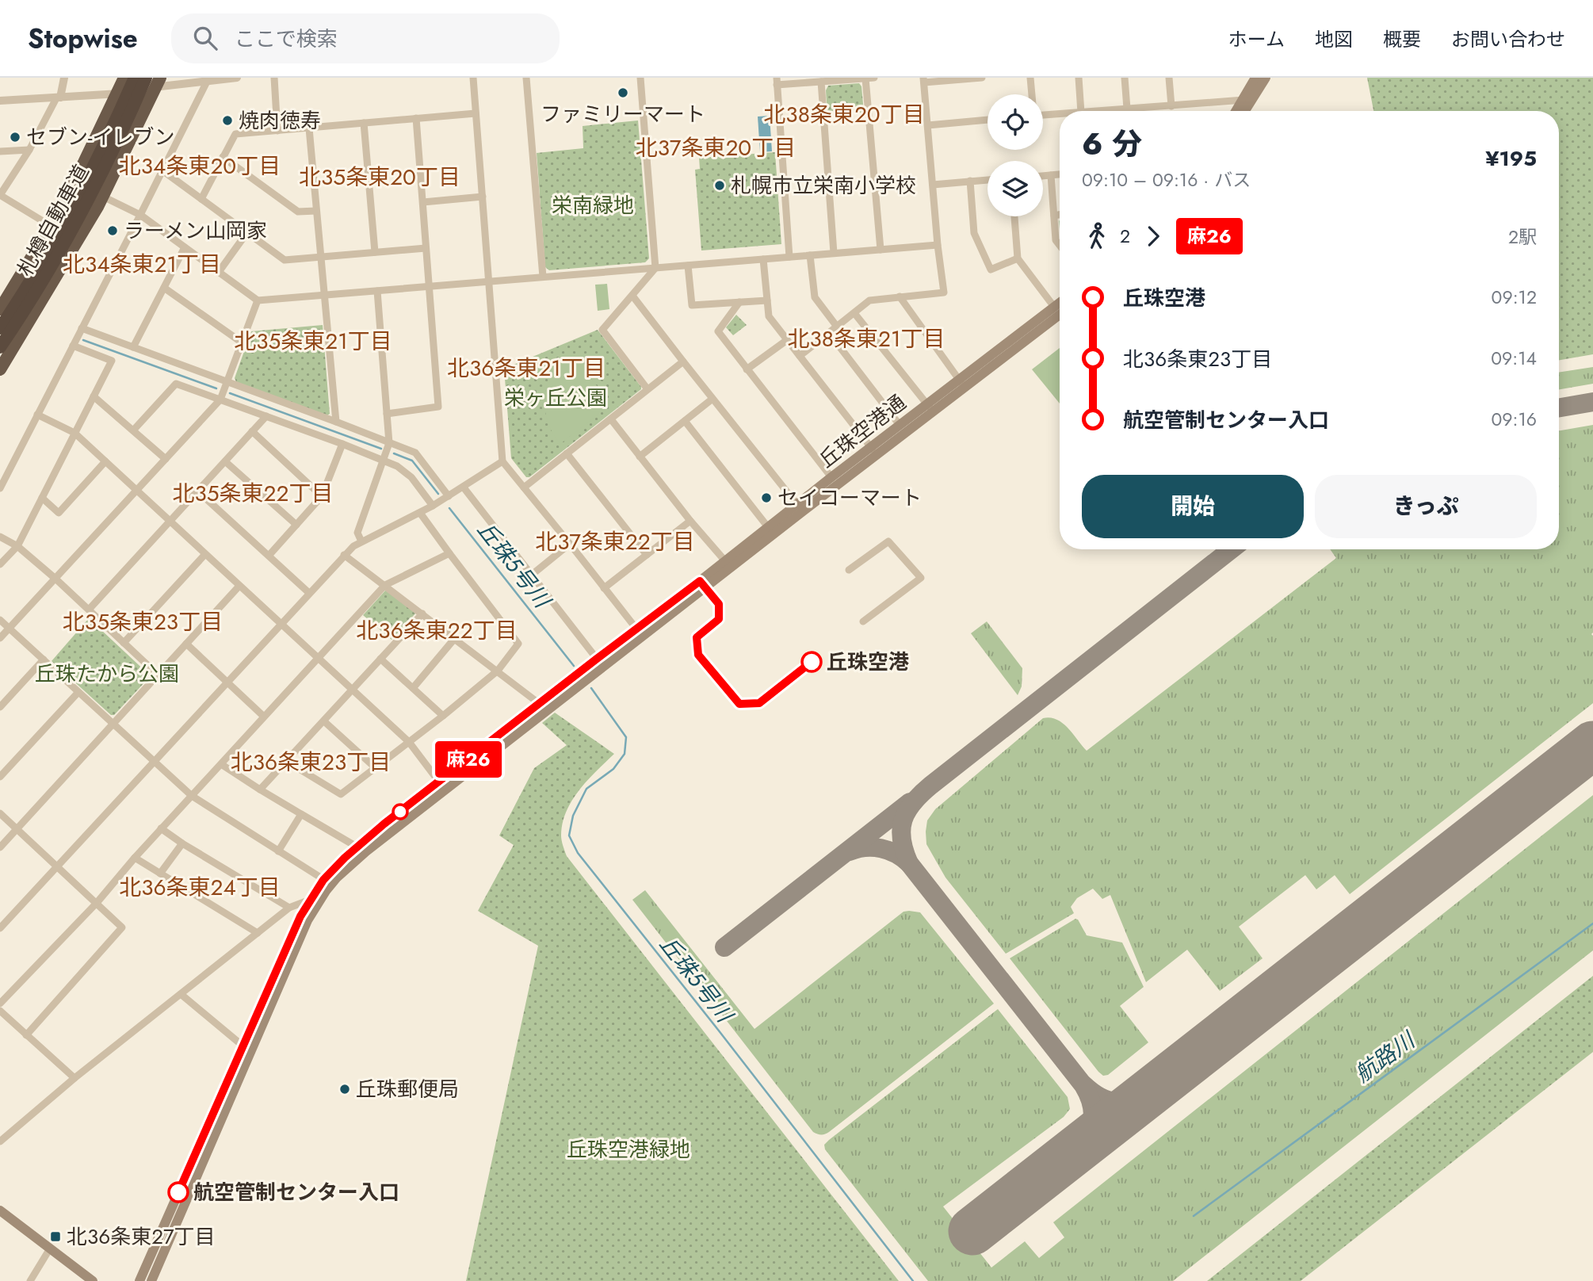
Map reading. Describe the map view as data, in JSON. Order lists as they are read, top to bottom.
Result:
{
  "streets": {
    "highway": ["札樽自動車道"],
    "main road": ["丘珠空港通"]
  },
  "districts": [
    "北38条東20丁目",
    "北37条東20丁目",
    "北34条東20丁目",
    "北35条東20丁目",
    "北34条東21丁目",
    "北38条東21丁目",
    "北35条東21丁目",
    "北36条東21丁目",
    "北35条東22丁目",
    "北37条東22丁目",
    "北35条東23丁目",
    "北36条東22丁目",
    "北36条東23丁目",
    "北36条東24丁目"
  ],
  "water": ["丘珠５号川", "航路川"],
  "parks": [
    "栄南緑地",
    "栄ヶ丘公園",
    "丘珠たから公園",
    "丘珠空港緑地"
  ],
  "places": {
    "other": [
      "ファミリーマート",
      "焼肉徳寿",
      "セブン-イレブン",
      "札幌市立栄南小学校",
      "ラーメン山岡家",
      "セイコーマート",
      "丘珠空港",
      "丘珠郵便局",
      "航空管制センター入口"
    ],
    "transit": ["北36条東27丁目"]
  },
  "lines": ["bus line 麻26"],
  "page": {
    "header": "Stopwise",
    "search": "ここで検索",
    "nav": [
      "ホーム",
      "地図",
      "概要",
      "お問い合わせ"
    ],
    "on_map": "麻26",
    "heading": ["6 分", "09:10 – 09:16 · バス", "¥195"],
    "legs": ["2", "麻26", "2駅"],
    "list": [
      {
        "name": "丘珠空港",
        "value": "09:12"
      },
      {
        "name": "北36条東23丁目",
        "value": "09:14"
      },
      {
        "name": "航空管制センター入口",
        "value": "09:16"
      }
    ],
    "buttons": ["開始", "きっぷ"]
  }
}
